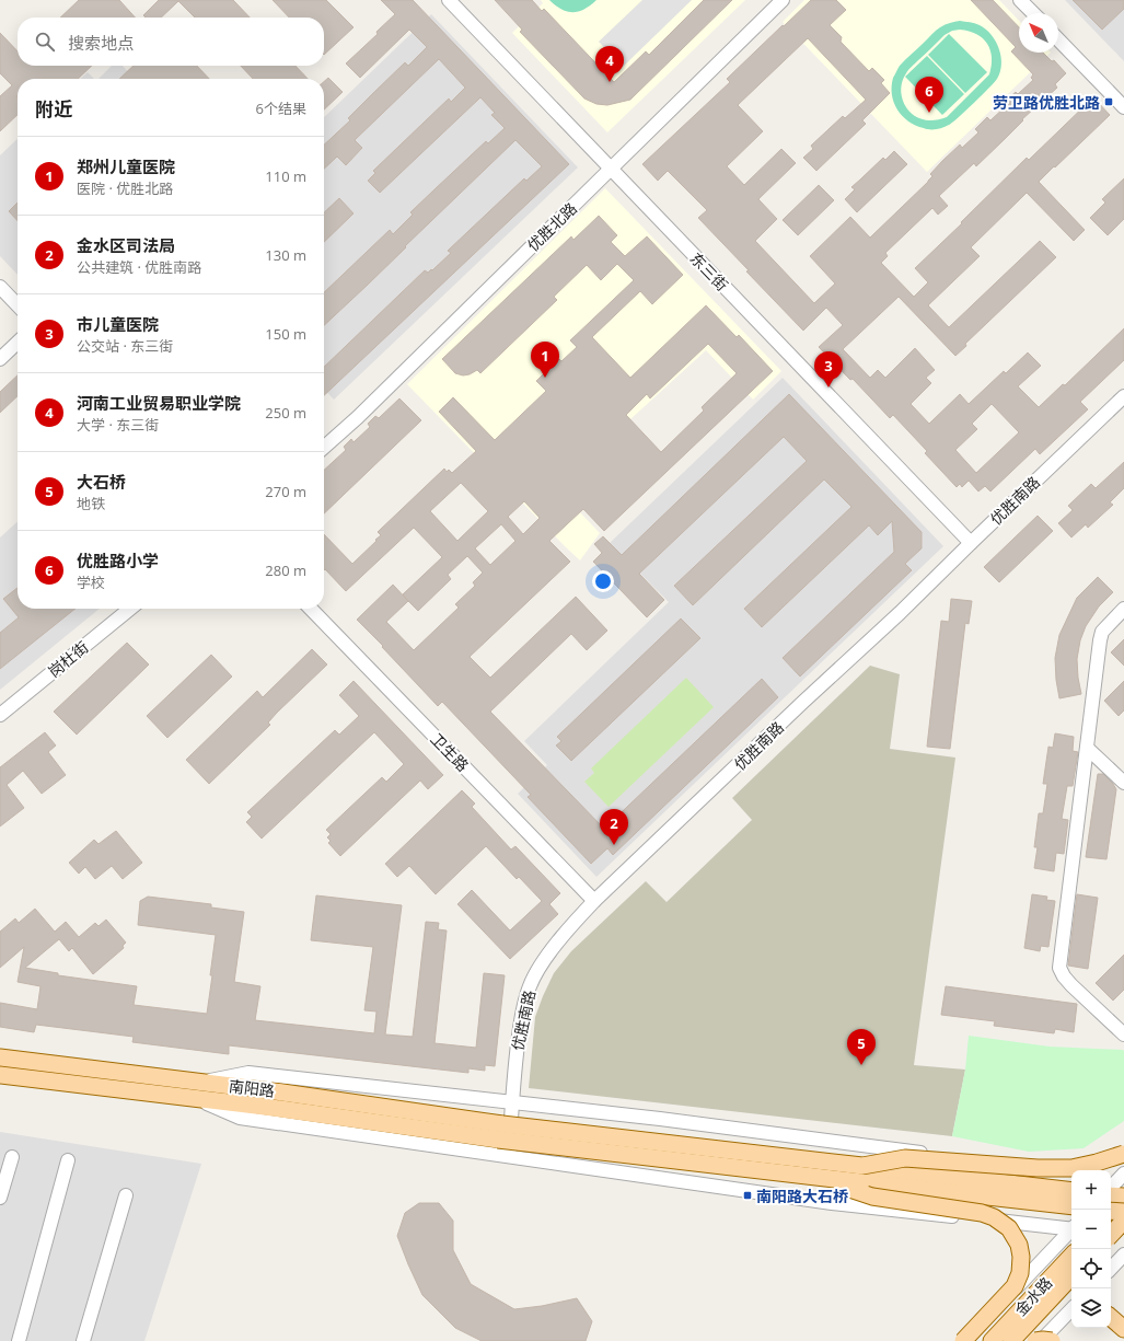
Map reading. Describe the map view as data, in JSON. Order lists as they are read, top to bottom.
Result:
{
  "streets": {
    "main road": ["南阳路", "金水路"],
    "street": [
      "优胜北路",
      "东三街",
      "优胜南路",
      "岗杜街",
      "卫生路"
    ]
  },
  "crossings": [
    ["优胜北路", "东三街"],
    ["东三街", "优胜南路"],
    ["优胜南路", "卫生路"]
  ],
  "places": {
    "transit": ["劳卫路优胜北路", "南阳路大石桥"]
  },
  "north": "top left",
  "page": {
    "search": "搜索地点",
    "pins": [
      "4",
      "6",
      "1",
      "3",
      "2",
      "5"
    ],
    "heading": ["附近", "6个结果"],
    "list": [
      {
        "mark": "1",
        "name": "郑州儿童医院",
        "note": "医院 · 优胜北路",
        "value": "110 m"
      },
      {
        "mark": "2",
        "name": "金水区司法局",
        "note": "公共建筑 · 优胜南路",
        "value": "130 m"
      },
      {
        "mark": "3",
        "name": "市儿童医院",
        "note": "公交站 · 东三街",
        "value": "150 m"
      },
      {
        "mark": "4",
        "name": "河南工业贸易职业学院",
        "note": "大学 · 东三街",
        "value": "250 m"
      },
      {
        "mark": "5",
        "name": "大石桥",
        "note": "地铁",
        "value": "270 m"
      },
      {
        "mark": "6",
        "name": "优胜路小学",
        "note": "学校",
        "value": "280 m"
      }
    ],
    "map_buttons": ["+", "−"]
  }
}
